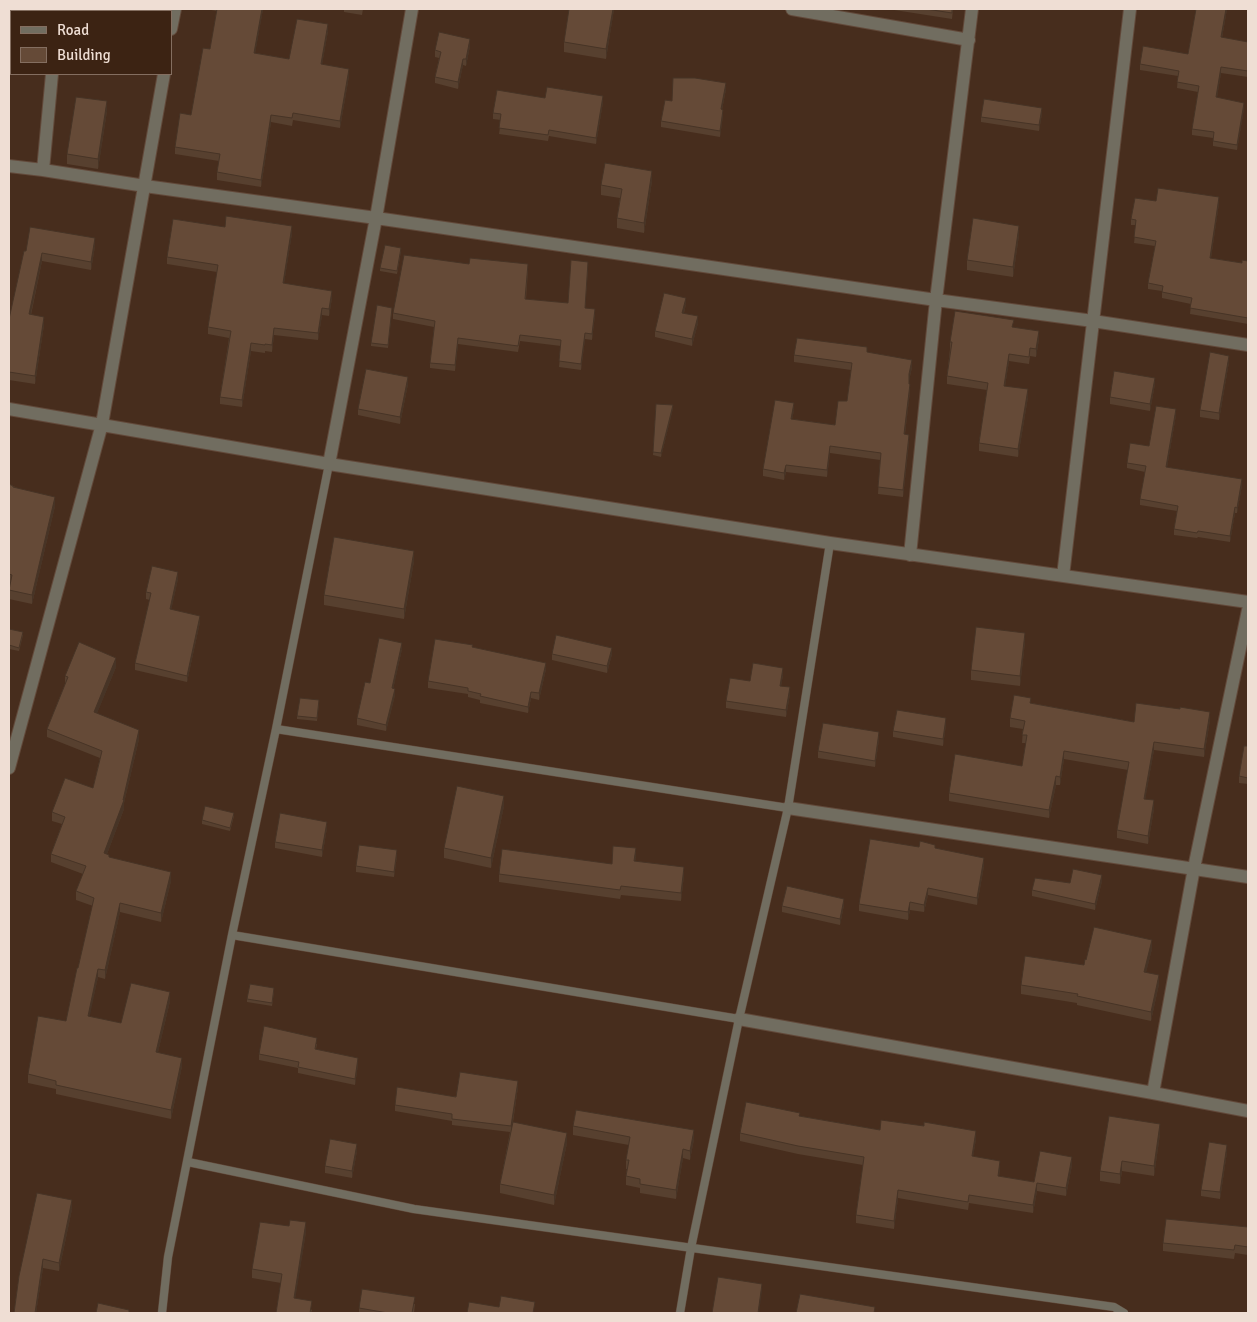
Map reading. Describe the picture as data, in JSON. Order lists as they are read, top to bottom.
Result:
{
  "legend": ["Road", "Building"]
}
